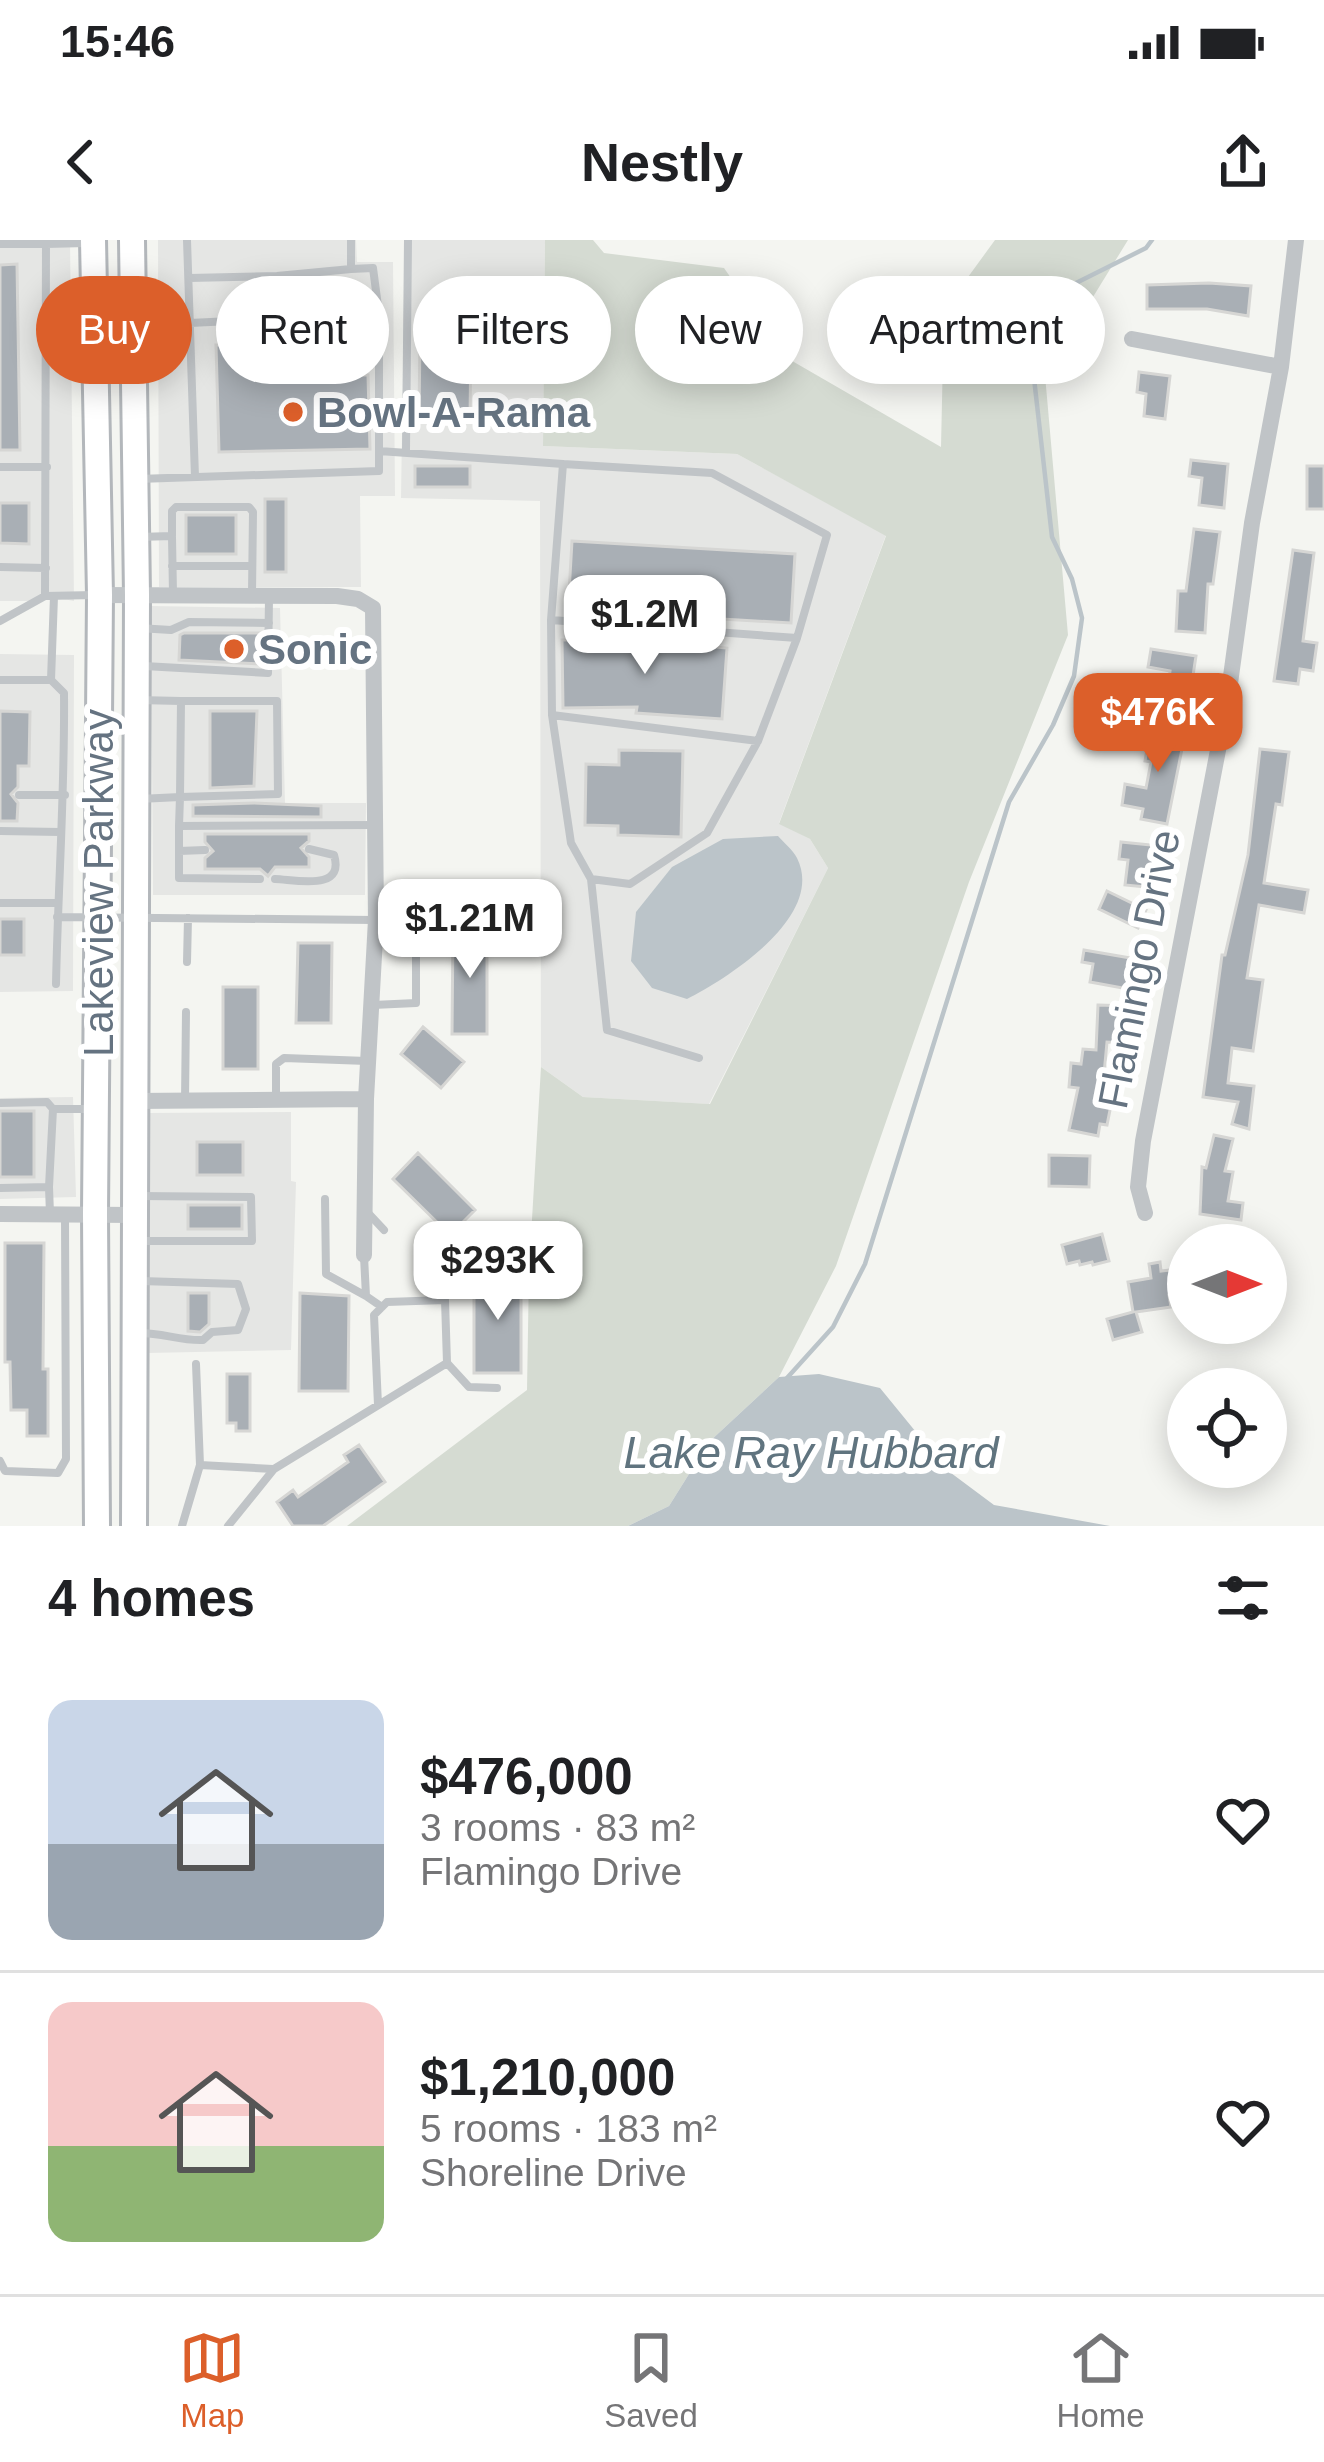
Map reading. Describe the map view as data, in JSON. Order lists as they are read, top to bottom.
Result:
{
  "streets": {
    "main road": ["Lakeview Parkway"],
    "street": ["Flamingo Drive"]
  },
  "water": ["Lake Ray Hubbard"],
  "places": ["Bowl-A-Rama", "Sonic"],
  "north": "right",
  "page": {
    "status": "15:46",
    "header": "Nestly",
    "chip": [
      "Buy",
      "Rent",
      "Filters",
      "New",
      "Apartment"
    ],
    "price": [
      "$1.2M",
      "$476K",
      "$1.21M",
      "$293K"
    ],
    "heading": "4 homes",
    "list": [
      {
        "name": "$476,000",
        "note": "3 rooms · 83 m² · Flamingo Drive"
      },
      {
        "name": "$1,210,000",
        "note": "5 rooms · 183 m² · Shoreline Drive"
      }
    ],
    "tabs": ["Map", "Saved", "Home"]
  }
}
